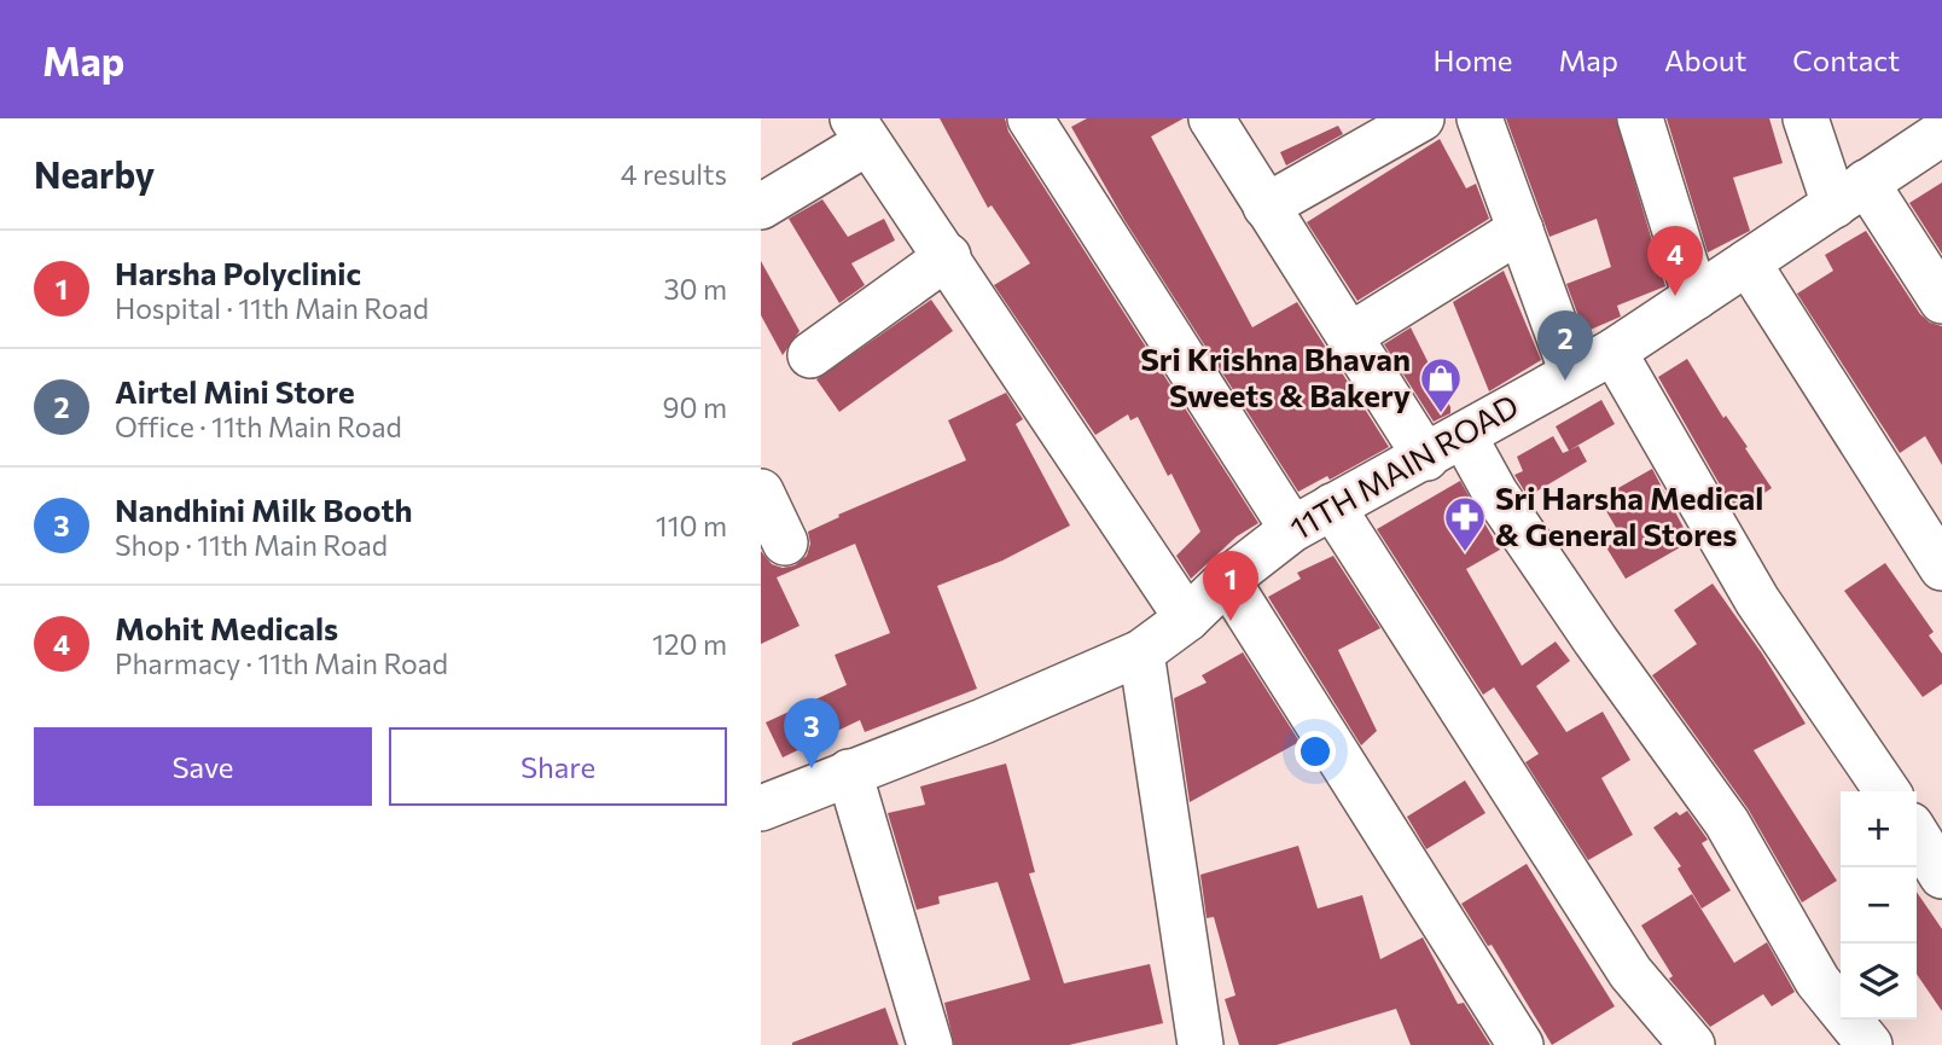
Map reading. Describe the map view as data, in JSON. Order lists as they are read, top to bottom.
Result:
{
  "streets": {
    "street": ["11TH MAIN ROAD"]
  },
  "places": {
    "shop": ["Sri Krishna Bhavan Sweets & Bakery"],
    "pharmacy": ["Sri Harsha Medical & General Stores"]
  },
  "page": {
    "header": "Map",
    "nav": [
      "Home",
      "Map",
      "About",
      "Contact"
    ],
    "heading": ["Nearby", "4 results"],
    "pins": [
      "4",
      "2",
      "1",
      "3"
    ],
    "list": [
      {
        "mark": "1",
        "name": "Harsha Polyclinic",
        "note": "Hospital · 11th Main Road",
        "value": "30 m"
      },
      {
        "mark": "2",
        "name": "Airtel Mini Store",
        "note": "Office · 11th Main Road",
        "value": "90 m"
      },
      {
        "mark": "3",
        "name": "Nandhini Milk Booth",
        "note": "Shop · 11th Main Road",
        "value": "110 m"
      },
      {
        "mark": "4",
        "name": "Mohit Medicals",
        "note": "Pharmacy · 11th Main Road",
        "value": "120 m"
      }
    ],
    "buttons": ["Save", "Share"],
    "map_buttons": ["+", "−"]
  }
}
